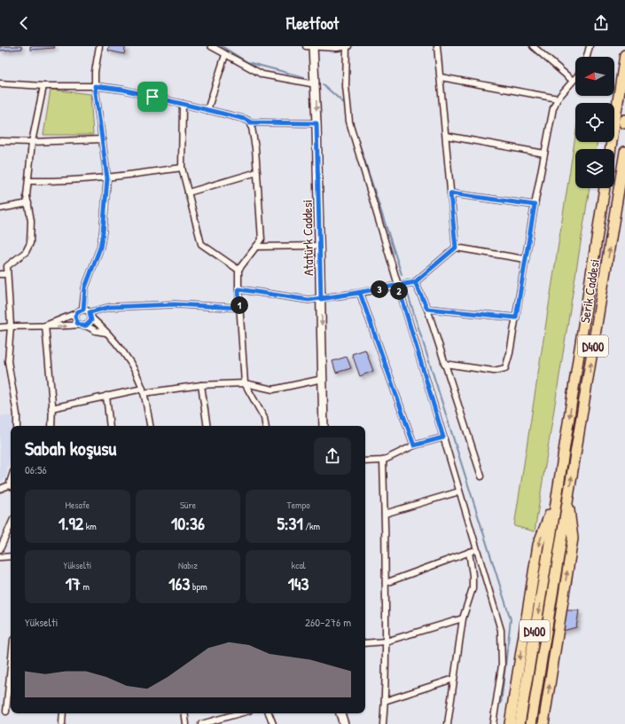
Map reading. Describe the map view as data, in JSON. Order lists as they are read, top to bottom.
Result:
{
  "streets": {
    "highway": ["Serik Caddesi", "D400"],
    "main road": ["Atatürk Caddesi"]
  },
  "north": "left",
  "page": {
    "header": "Fleetfoot",
    "pins": ["3", "2", "1"],
    "heading": ["Sabah koşusu", "06:56"],
    "stats": [
      ["Mesafe", "1.92 km"],
      ["Süre", "10:36"],
      ["Tempo", "5:31 /km"],
      ["Yükselti", "17 m"],
      ["Nabız", "163 bpm"],
      ["kcal", "143"]
    ],
    "chart": ["Yükselti", "260–276 m"]
  }
}
